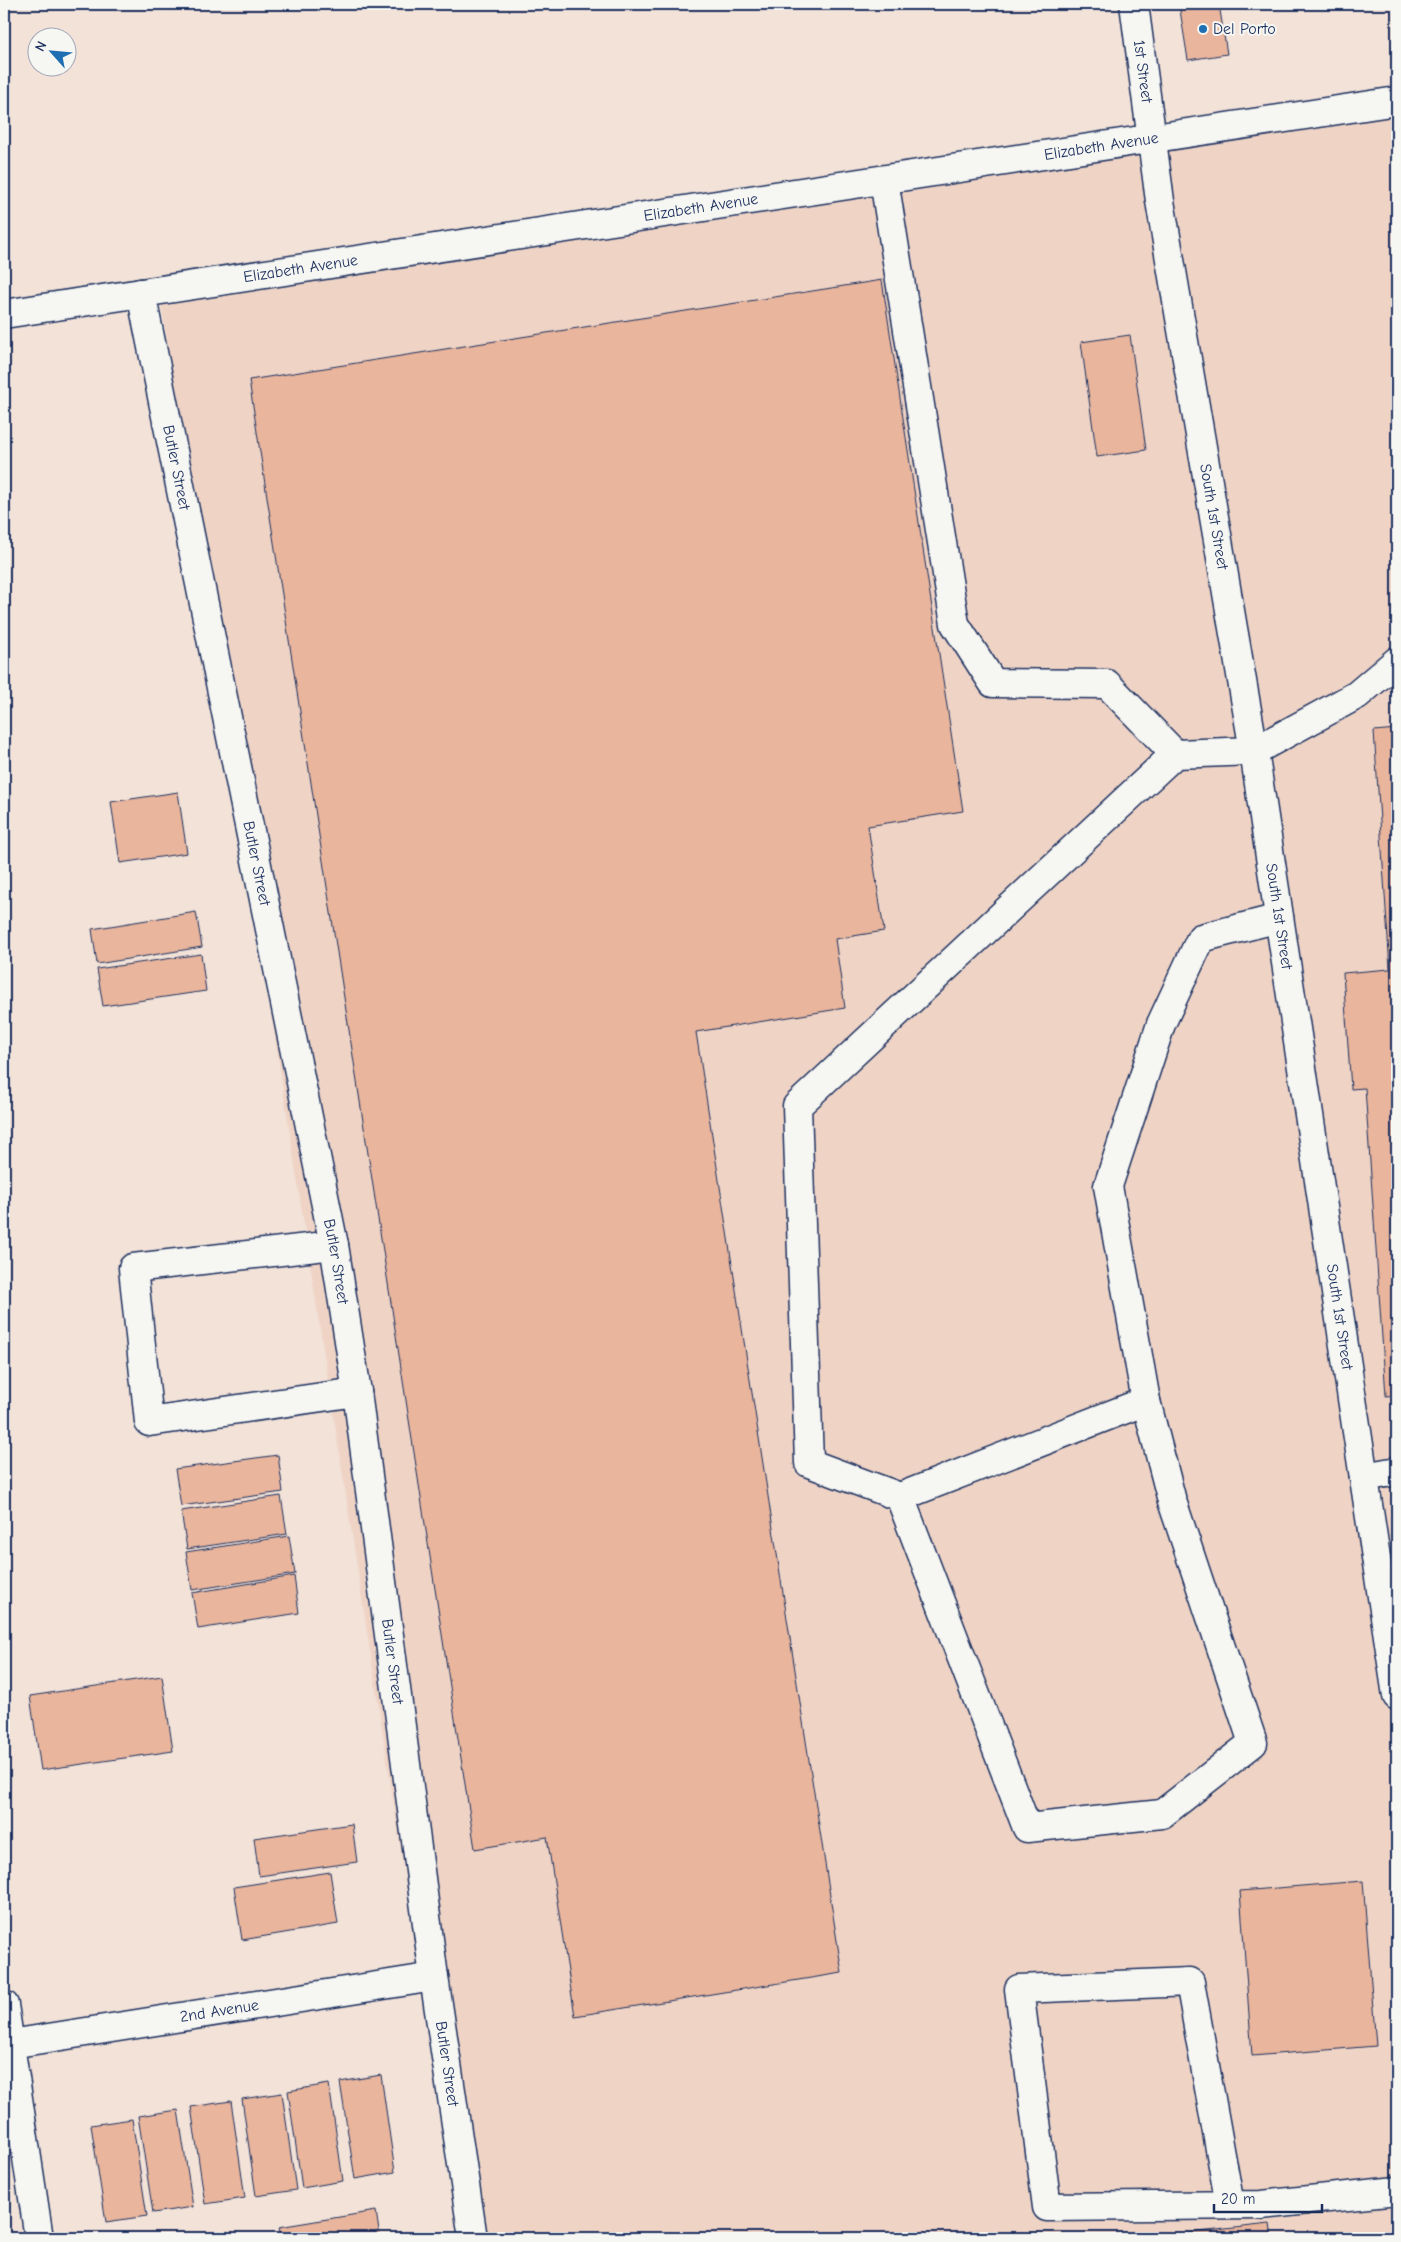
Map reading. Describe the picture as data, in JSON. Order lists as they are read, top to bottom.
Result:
{
  "streets": {
    "street": [
      "1st Street",
      "Elizabeth Avenue",
      "Butler Street",
      "South 1st Street",
      "2nd Avenue"
    ]
  },
  "crossings": [
    ["1st Street", "Elizabeth Avenue"],
    ["1st Street", "South 1st Street"],
    ["Elizabeth Avenue", "Butler Street"],
    ["Elizabeth Avenue", "South 1st Street"],
    ["Butler Street", "2nd Avenue"]
  ],
  "places": ["Del Porto"],
  "scale_bar": "20 m",
  "north": "top left"
}
